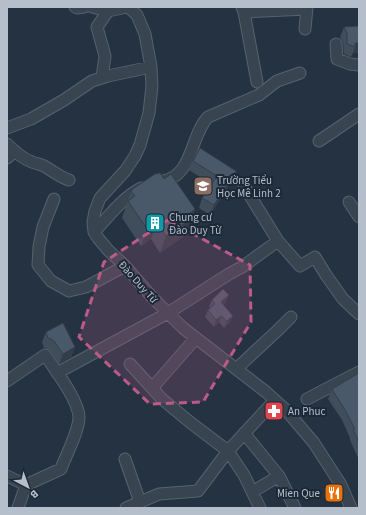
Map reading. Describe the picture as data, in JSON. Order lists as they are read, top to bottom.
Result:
{
  "streets": {
    "street": ["Đào Duy Từ"]
  },
  "places": {
    "school or university": ["Trường Tiểu Học Mê Linh 2"],
    "building": ["Chung cư Đào Duy Từ"],
    "pharmacy": ["An Phuc"],
    "restaurant": ["Mien Que"]
  },
  "north": "bottom right"
}
